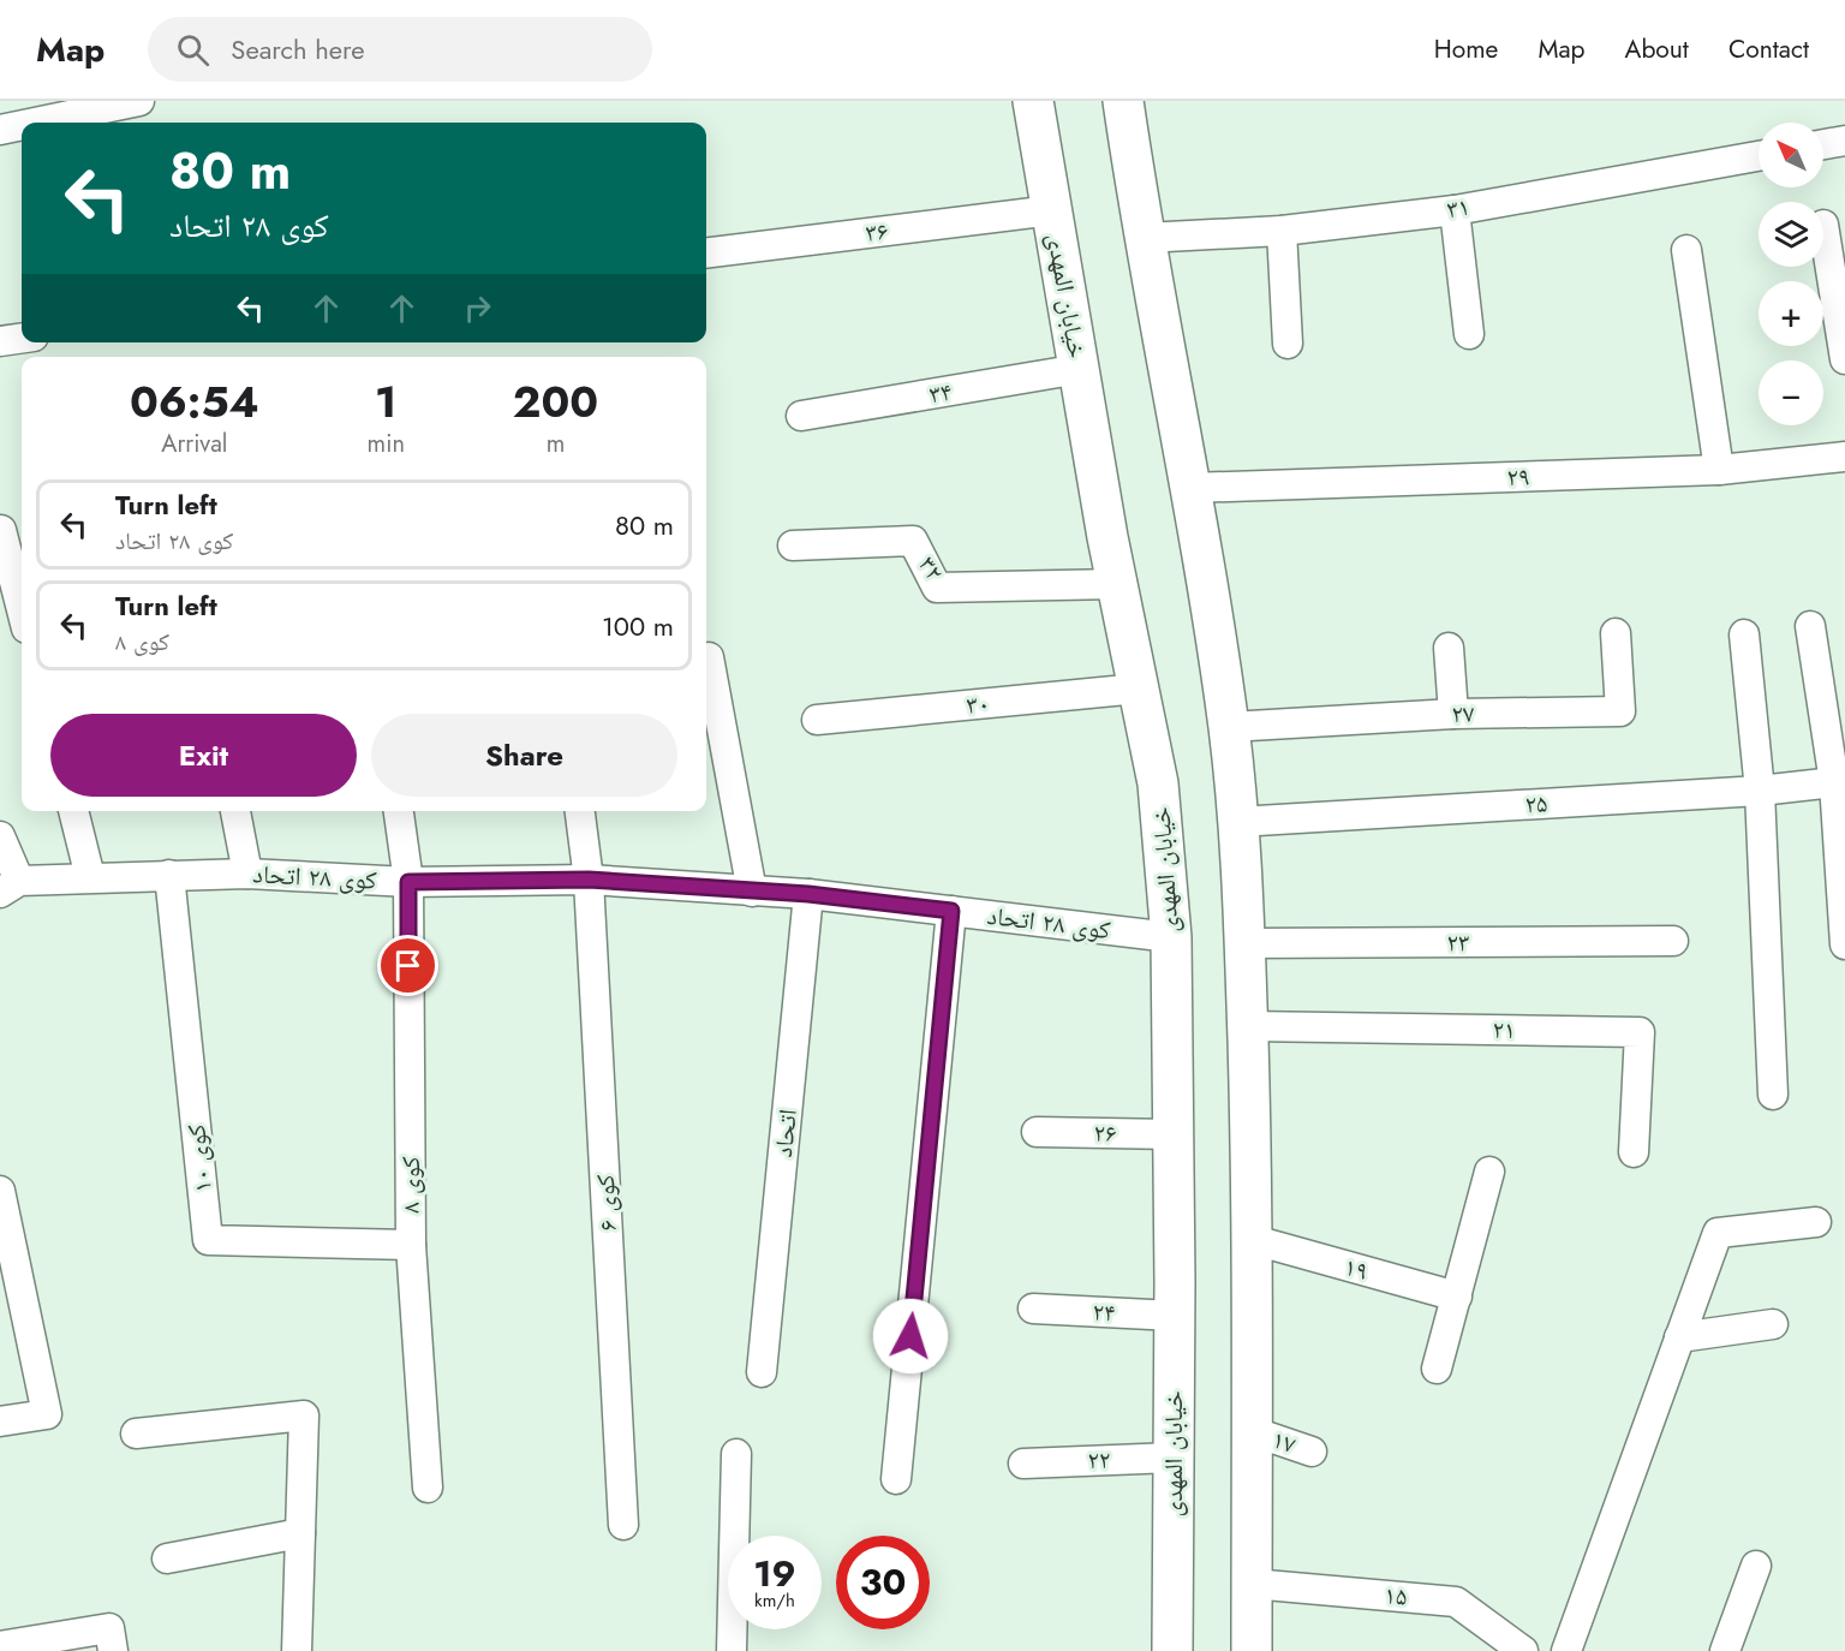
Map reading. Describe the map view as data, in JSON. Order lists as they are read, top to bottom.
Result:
{
  "streets": {
    "street": [
      "۳۱",
      "۳۶",
      "خیابان المهدی",
      "۳۴",
      "۲۹",
      "۳۲",
      "۳۰",
      "۲۷",
      "۲۵",
      "کوی ۲۸ اتحاد",
      "۲۳",
      "۲۱",
      "اتحاد",
      "۲۶",
      "کوی ۱۰",
      "کوی ۸",
      "کوی ۶",
      "۱۹",
      "۲۴",
      "۱۷",
      "۲۲",
      "۱۵"
    ]
  },
  "crossings": [
    ["۳۶", "خیابان المهدی"],
    ["خیابان المهدی", "۳۴"],
    ["خیابان المهدی", "۳۲"],
    ["خیابان المهدی", "۳۰"],
    ["خیابان المهدی", "کوی ۲۸ اتحاد"],
    ["خیابان المهدی", "۲۶"],
    ["خیابان المهدی", "۲۴"],
    ["خیابان المهدی", "۲۲"],
    ["کوی ۲۸ اتحاد", "اتحاد"],
    ["کوی ۲۸ اتحاد", "کوی ۱۰"],
    ["کوی ۲۸ اتحاد", "کوی ۸"],
    ["کوی ۲۸ اتحاد", "کوی ۶"],
    ["کوی ۱۰", "کوی ۸"]
  ],
  "north": "top left",
  "page": {
    "header": "Map",
    "search": "Search here",
    "nav": [
      "Home",
      "Map",
      "About",
      "Contact"
    ],
    "map_buttons": ["+", "−"],
    "turn": ["80 m", "کوی ۲۸ اتحاد"],
    "eta": [
      "06:54",
      "Arrival",
      "1",
      "min",
      "200",
      "m"
    ],
    "list": [
      {
        "name": "Turn left",
        "note": "کوی ۲۸ اتحاد",
        "value": "80 m"
      },
      {
        "name": "Turn left",
        "note": "کوی ۸",
        "value": "100 m"
      }
    ],
    "buttons": ["Exit", "Share"],
    "speed": "19 km/h",
    "limit": "30"
  }
}
